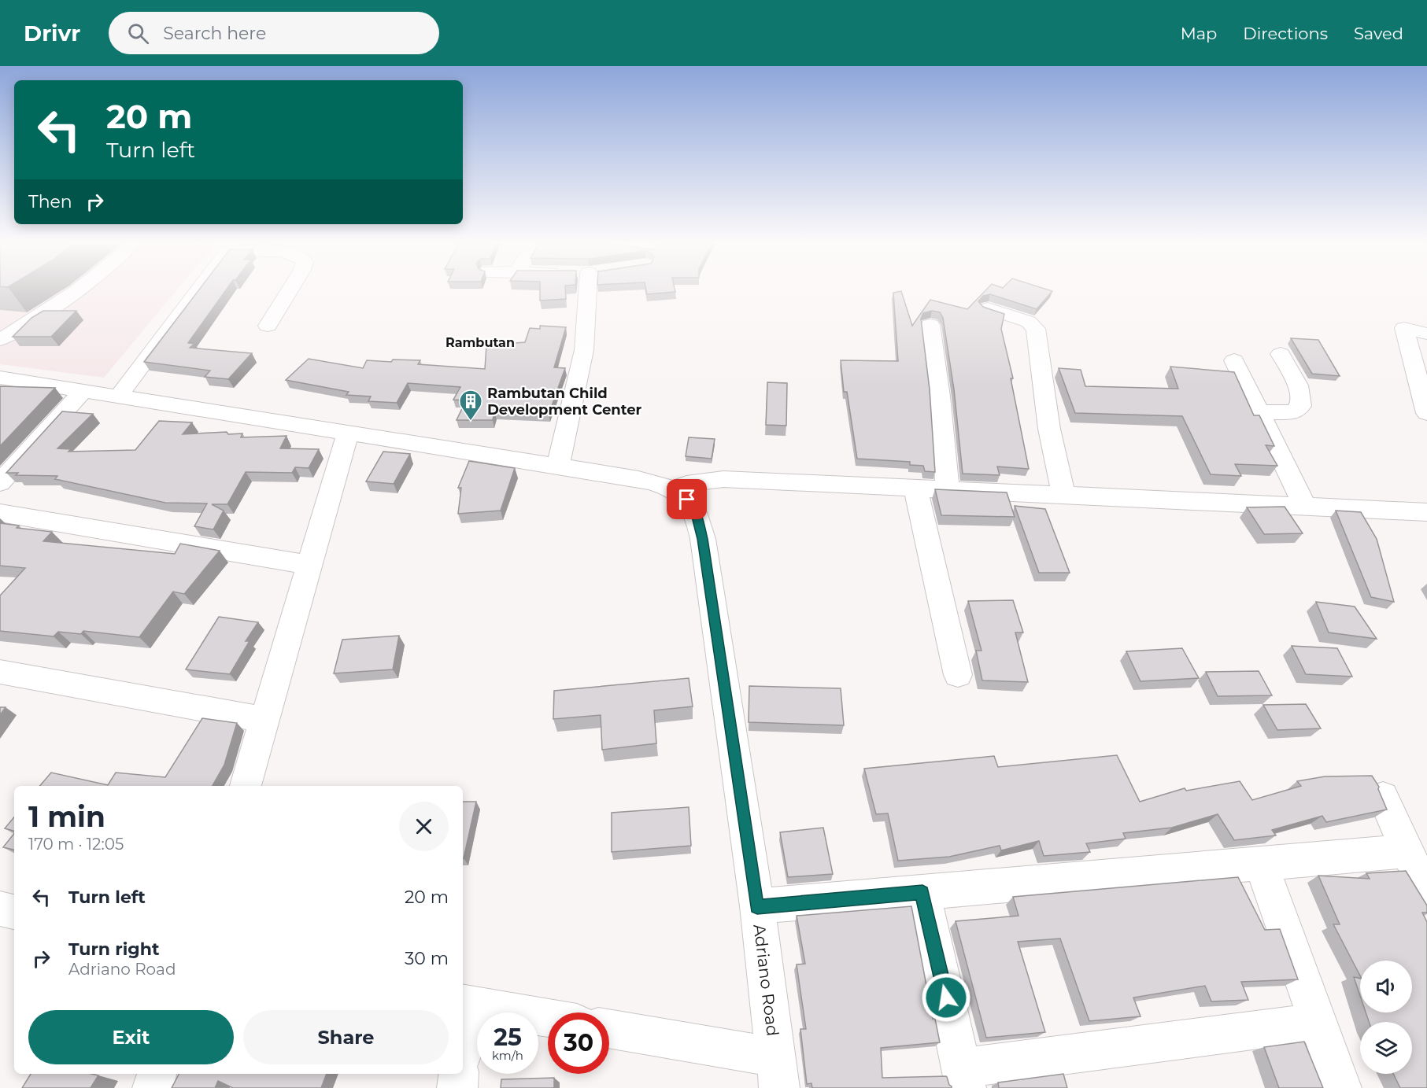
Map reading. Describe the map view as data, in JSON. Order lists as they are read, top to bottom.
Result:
{
  "streets": {
    "street": ["Adriano Road"]
  },
  "districts": ["Rambutan"],
  "places": {
    "building": ["Rambutan Child Development Center"]
  },
  "page": {
    "header": "Drivr",
    "search": "Search here",
    "nav": ["Map", "Directions", "Saved"],
    "turn": ["20 m", "Turn left"],
    "then": "Then",
    "heading": ["1 min", "170 m · 12:05"],
    "list": [
      {
        "name": "Turn left",
        "value": "20 m"
      },
      {
        "name": "Turn right",
        "note": "Adriano Road",
        "value": "30 m"
      }
    ],
    "buttons": ["Exit", "Share"],
    "speed": "25 km/h",
    "limit": "30"
  }
}
